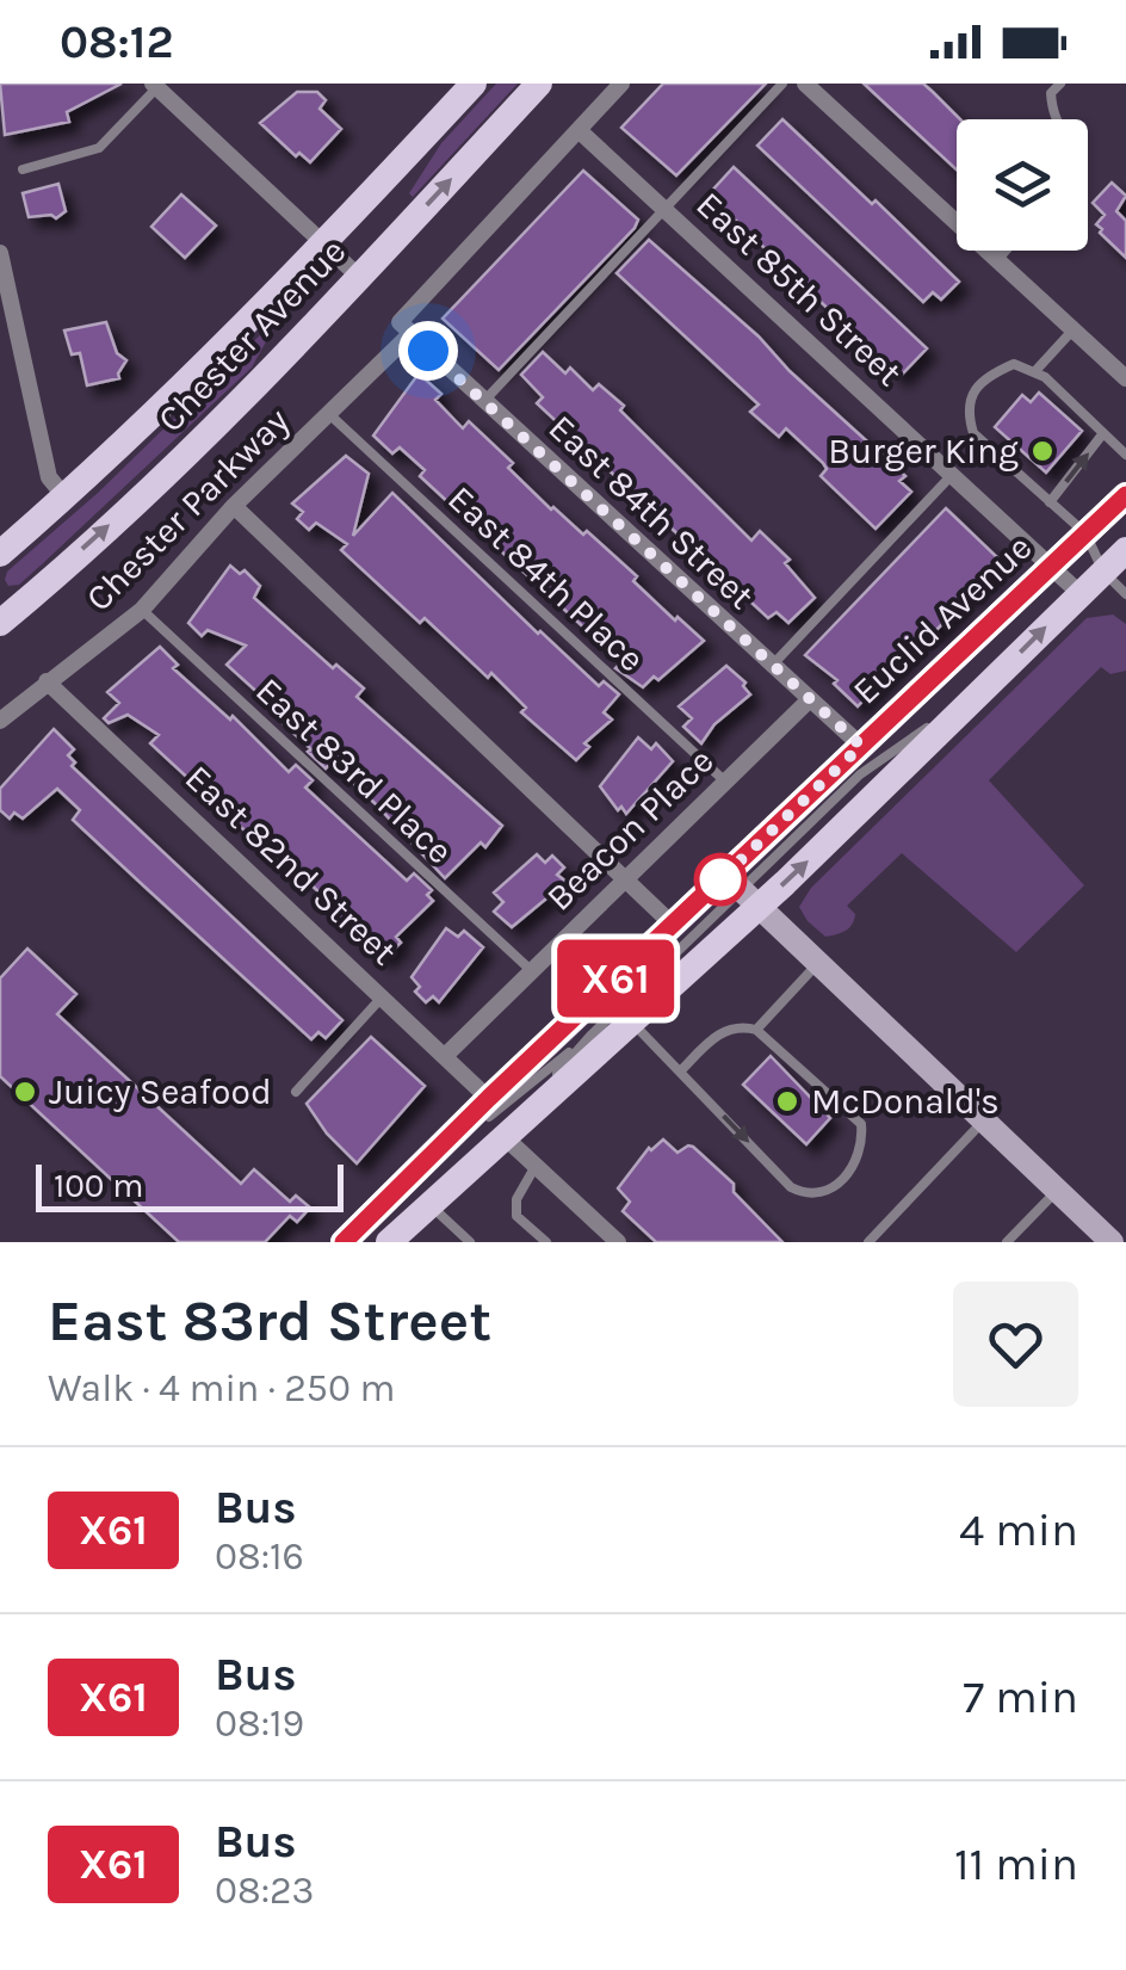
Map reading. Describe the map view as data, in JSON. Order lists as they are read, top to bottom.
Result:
{
  "streets": {
    "main road": ["Chester Avenue", "Euclid Avenue"],
    "street": [
      "East 85th Street",
      "Chester Parkway",
      "East 84th Street",
      "Beacon Place",
      "East 82nd Street"
    ],
    "lane": ["East 84th Place", "East 83rd Place"]
  },
  "crossings": [
    ["East 85th Street", "Chester Parkway"],
    ["East 85th Street", "Euclid Avenue"],
    ["Chester Parkway", "East 84th Street"],
    ["Chester Parkway", "East 84th Place"],
    ["Chester Parkway", "East 83rd Place"],
    ["Chester Parkway", "East 82nd Street"],
    ["East 84th Street", "Euclid Avenue"],
    ["East 84th Street", "Beacon Place"],
    ["East 84th Place", "Beacon Place"],
    ["Euclid Avenue", "East 82nd Street"],
    ["East 83rd Place", "Beacon Place"],
    ["Beacon Place", "East 82nd Street"]
  ],
  "places": ["Burger King", "Juicy Seafood", "McDonald's"],
  "lines": ["bus line X61"],
  "scale_bar": "100 m",
  "page": {
    "status": "08:12",
    "on_map": "X61",
    "scale": "100 m",
    "heading": ["East 83rd Street", "Walk · 4 min · 250 m"],
    "list": [
      {
        "mark": "X61",
        "name": "Bus",
        "note": "08:16",
        "value": "4 min"
      },
      {
        "mark": "X61",
        "name": "Bus",
        "note": "08:19",
        "value": "7 min"
      },
      {
        "mark": "X61",
        "name": "Bus",
        "note": "08:23",
        "value": "11 min"
      }
    ]
  }
}
